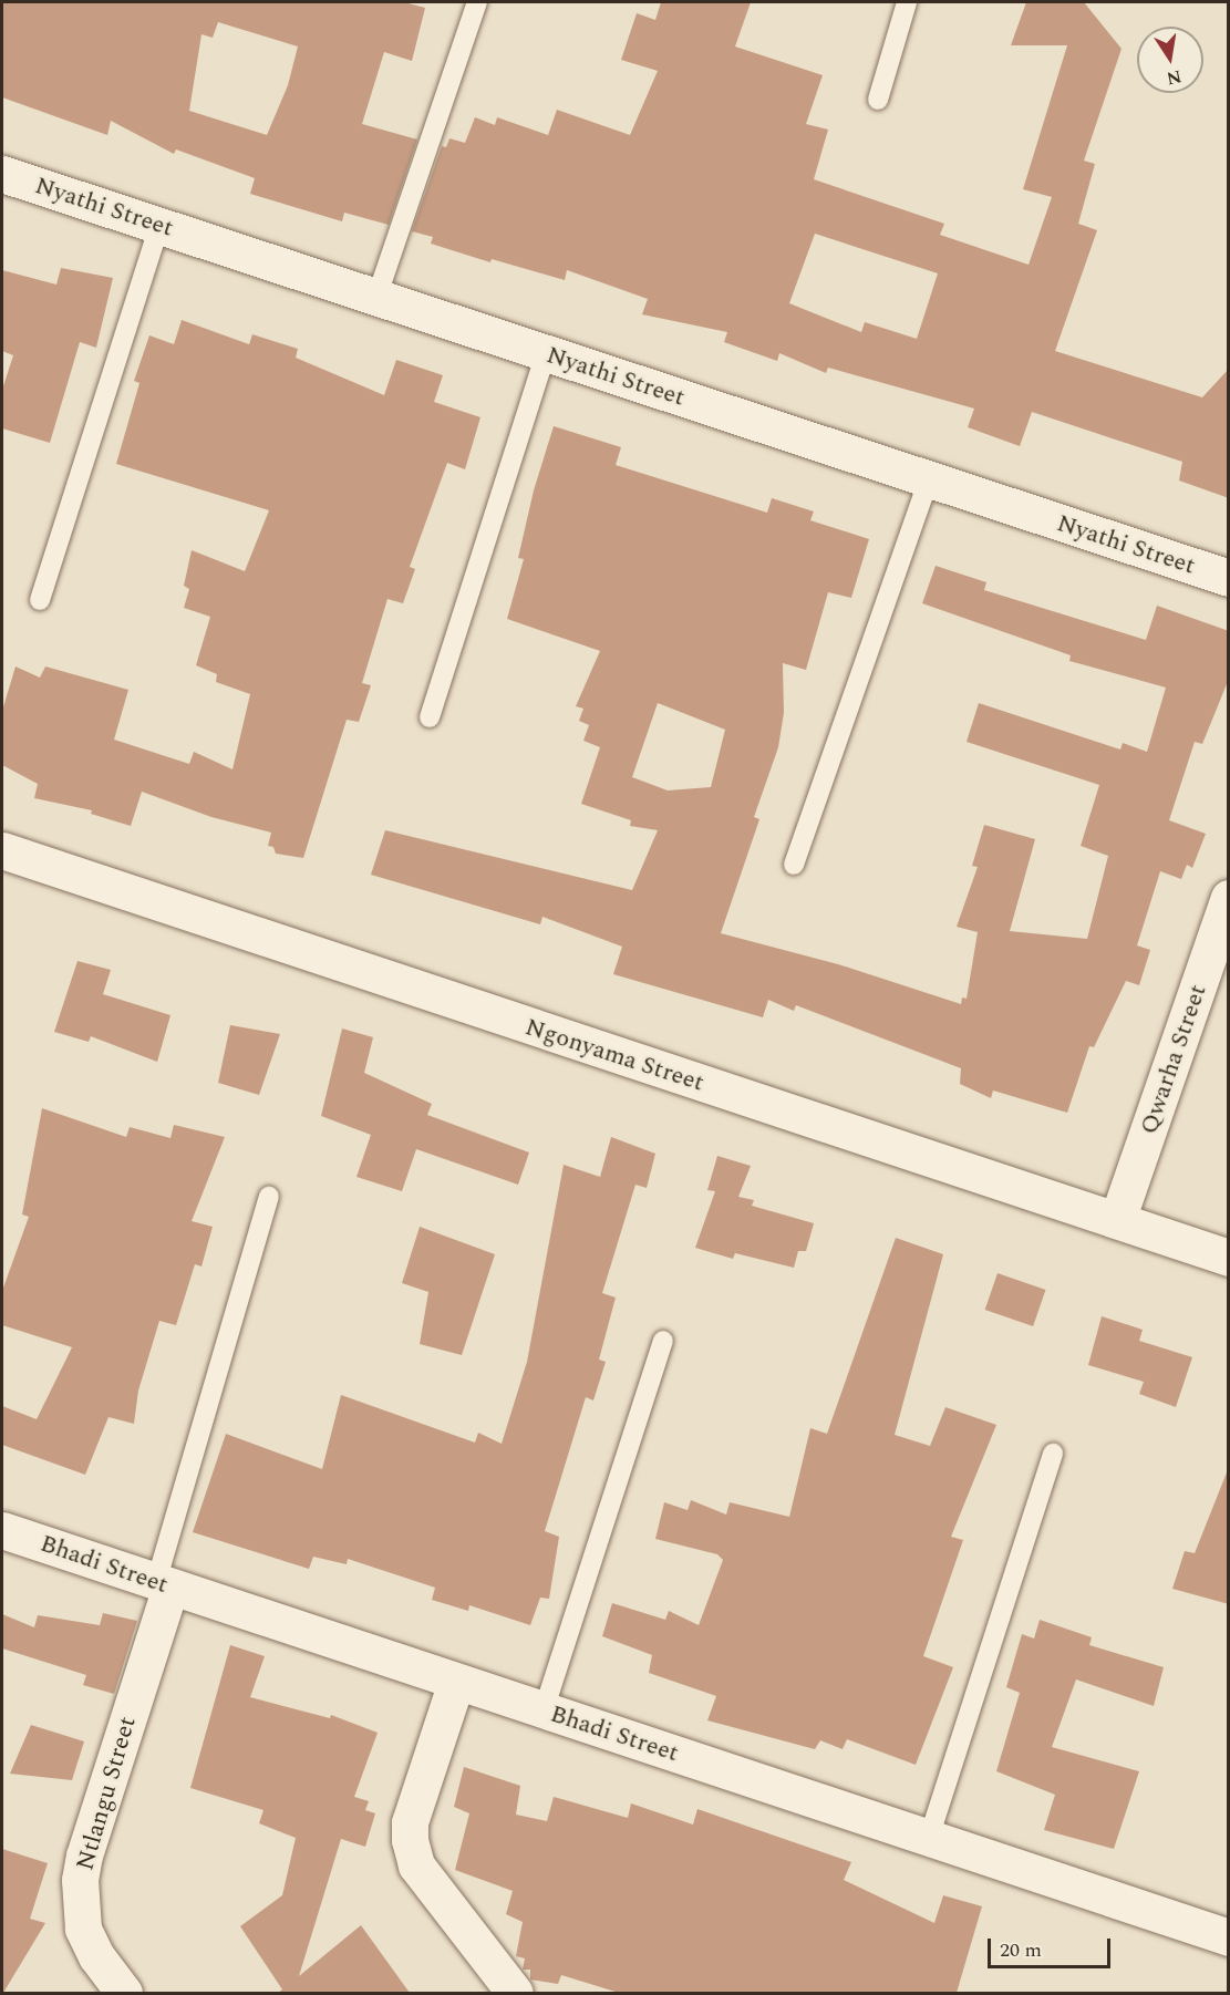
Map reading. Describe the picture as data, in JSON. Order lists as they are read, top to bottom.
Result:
{
  "streets": {
    "street": [
      "Nyathi Street",
      "Ngonyama Street",
      "Qwarha Street",
      "Bhadi Street",
      "Ntlangu Street"
    ]
  },
  "crossings": [
    ["Ngonyama Street", "Qwarha Street"],
    ["Bhadi Street", "Ntlangu Street"]
  ],
  "scale_bar": "20 m",
  "north": "bottom"
}
